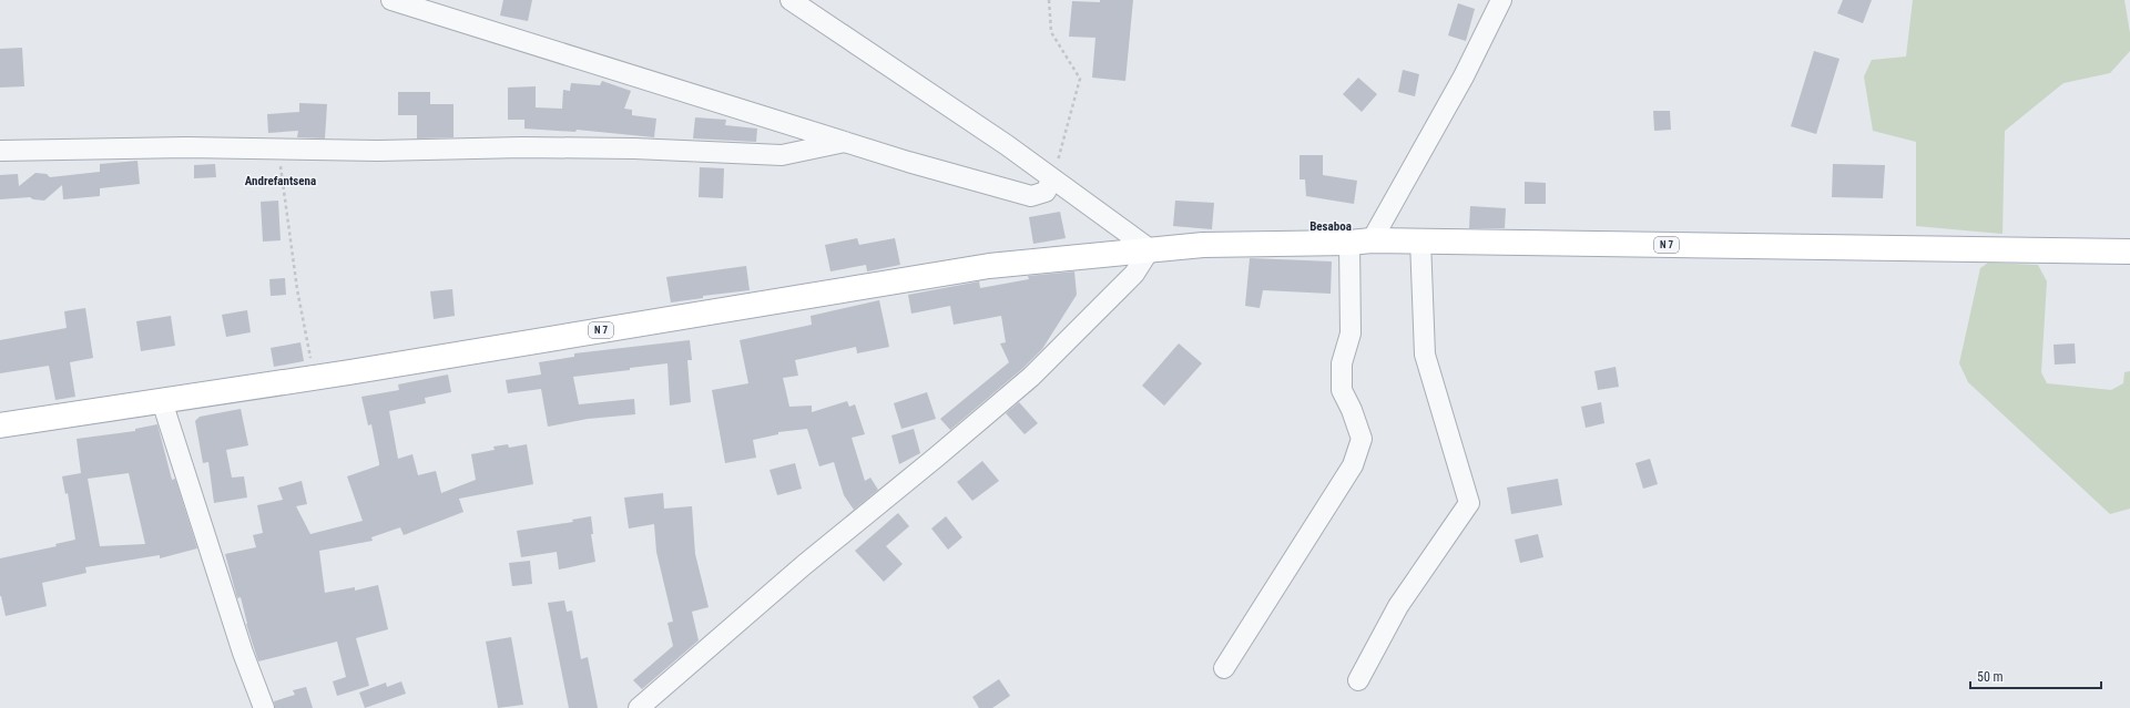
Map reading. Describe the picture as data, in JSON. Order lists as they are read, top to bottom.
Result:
{
  "streets": {
    "main road": ["N 7"]
  },
  "districts": ["Andrefantsena", "Besaboa"],
  "scale_bar": "50 m"
}
